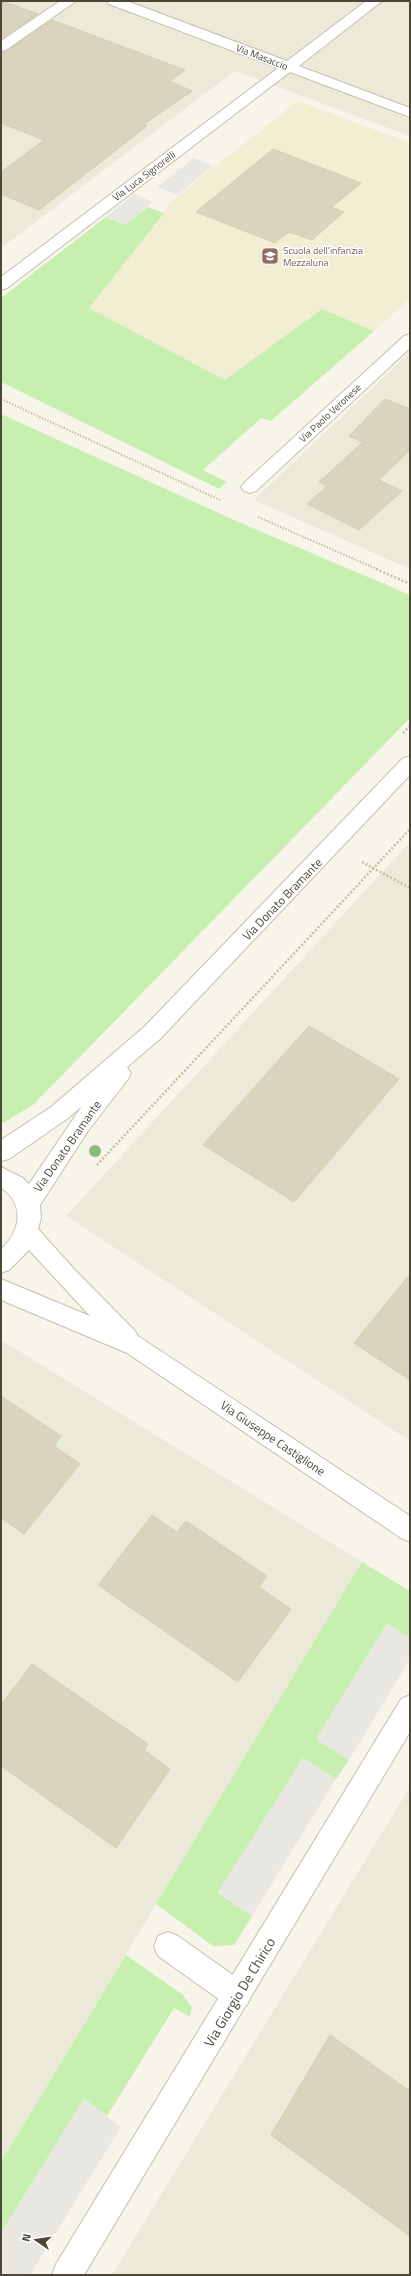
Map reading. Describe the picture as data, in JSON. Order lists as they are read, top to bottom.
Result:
{
  "streets": {
    "street": [
      "Via Masaccio",
      "Via Luca Signorelli",
      "Via Paolo Veronese",
      "Via Donato Bramante",
      "Via Giuseppe Castiglione",
      "Via Giorgio De Chirico"
    ]
  },
  "crossings": [
    ["Via Masaccio", "Via Luca Signorelli"]
  ],
  "places": {
    "school or university": ["Scuola dell'infanzia Mezzaluna"]
  },
  "north": "left"
}
